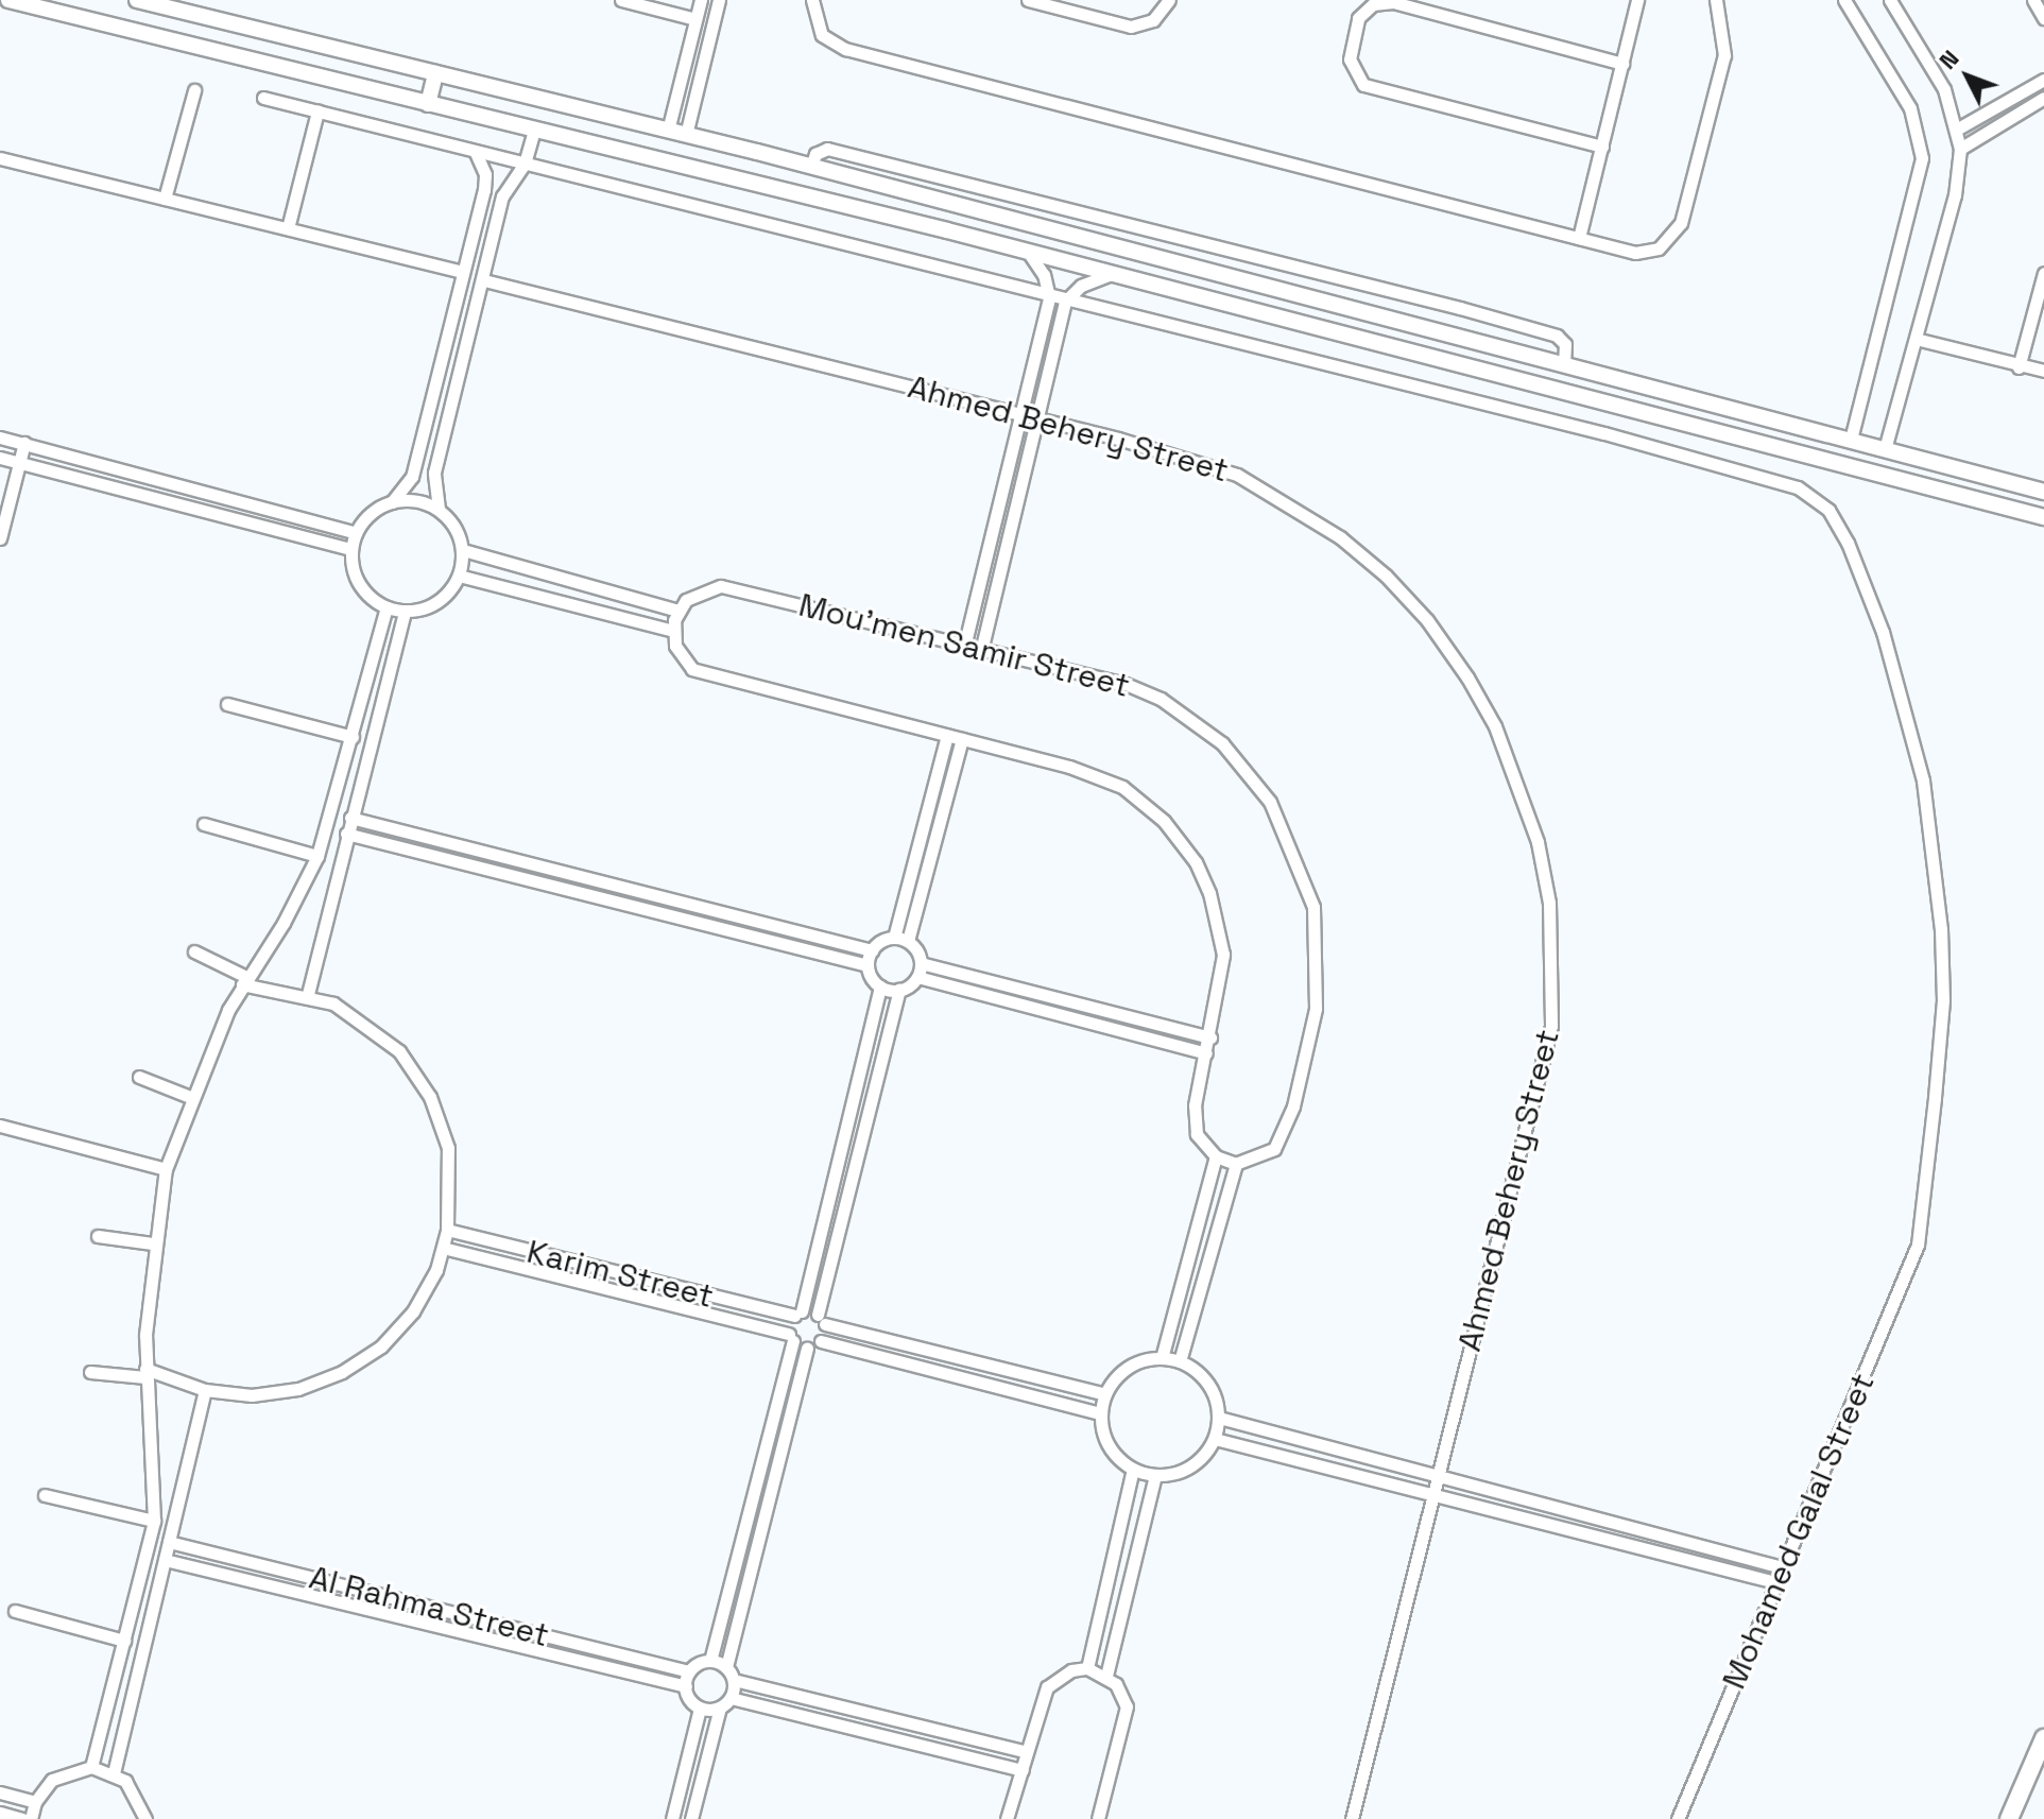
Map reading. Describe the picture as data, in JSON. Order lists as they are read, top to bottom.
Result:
{
  "streets": {
    "street": [
      "Ahmed Behery Street",
      "Mou'men Samir Street",
      "Karim Street",
      "Mohamed Galal Street",
      "Al Rahma Street"
    ]
  },
  "north": "top left"
}
